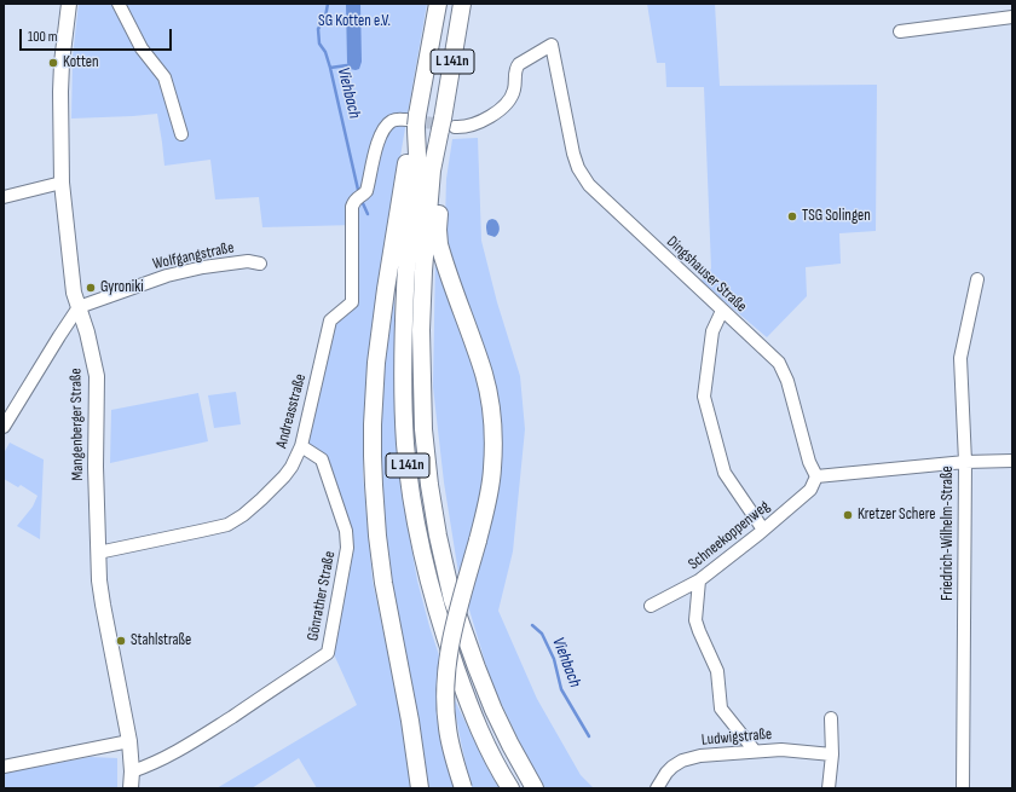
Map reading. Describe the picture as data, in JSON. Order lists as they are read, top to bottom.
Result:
{
  "streets": {
    "highway": ["L 141n"],
    "main road": ["Mangenberger Straße"],
    "street": [
      "Wolfgangstraße",
      "Dingshauser Straße",
      "Andreasstraße",
      "Friedrich-Wilhelm-Straße",
      "Schneekoppenweg",
      "Gönrather Straße",
      "Ludwigstraße"
    ]
  },
  "crossings": [
    ["L 141n", "Dingshauser Straße"],
    ["L 141n", "Andreasstraße"],
    ["Wolfgangstraße", "Mangenberger Straße"],
    ["Dingshauser Straße", "Schneekoppenweg"],
    ["Andreasstraße", "Mangenberger Straße"],
    ["Andreasstraße", "Gönrather Straße"],
    ["Mangenberger Straße", "Gönrather Straße"]
  ],
  "water": ["Viehbach"],
  "parks": ["SG Kotten e.V."],
  "places": [
    "Kotten",
    "TSG Solingen",
    "Gyroniki",
    "Kretzer Schere",
    "Stahlstraße"
  ],
  "scale_bar": "100 m"
}
